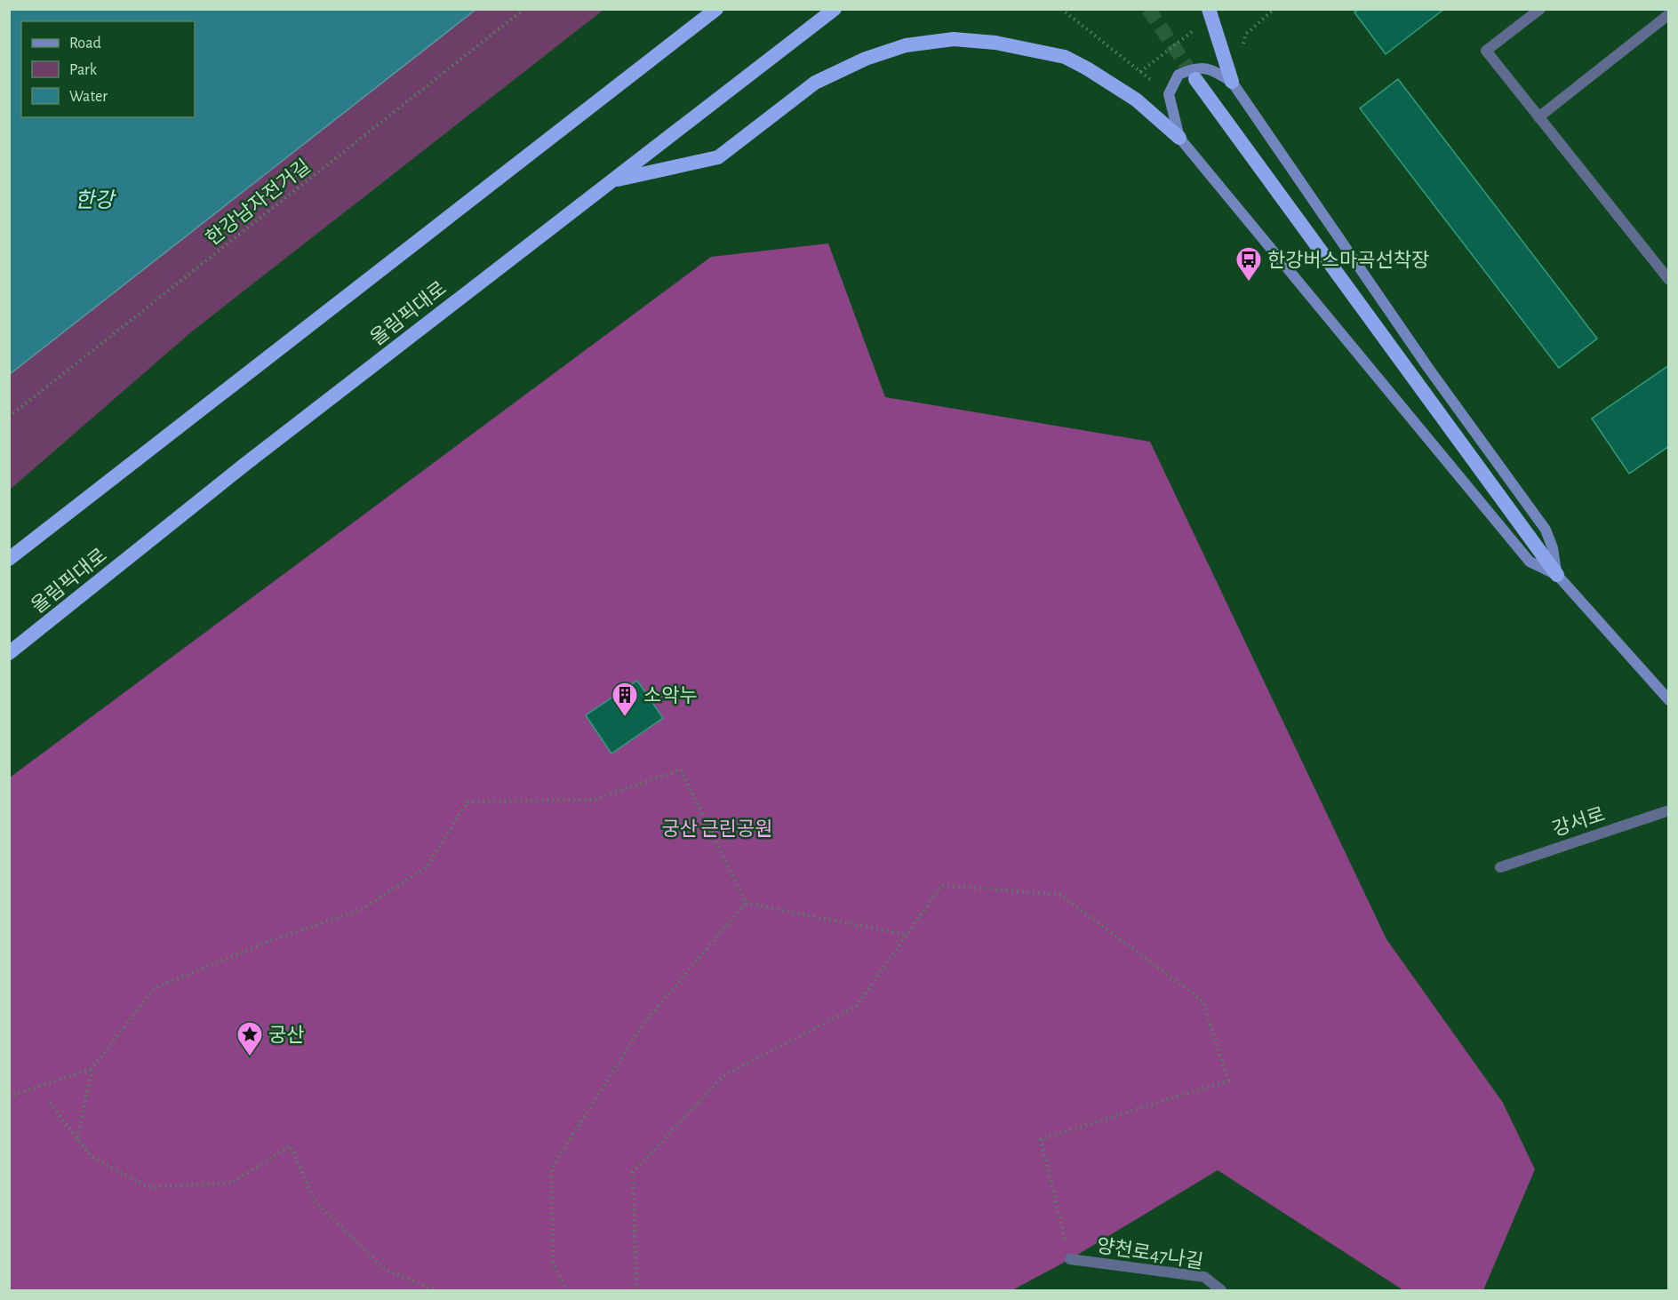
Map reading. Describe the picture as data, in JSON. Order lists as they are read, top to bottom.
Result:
{
  "streets": {
    "highway": ["올림픽대로"],
    "street": ["강서로", "양천로47나길"],
    "path": ["한강남자전거길"]
  },
  "water": ["한강"],
  "parks": ["궁산 근린공원"],
  "places": {
    "bus stop": ["한강버스마곡선착장"],
    "building": ["소악누"],
    "place": ["궁산"]
  },
  "legend": ["Road", "Park", "Water"]
}
